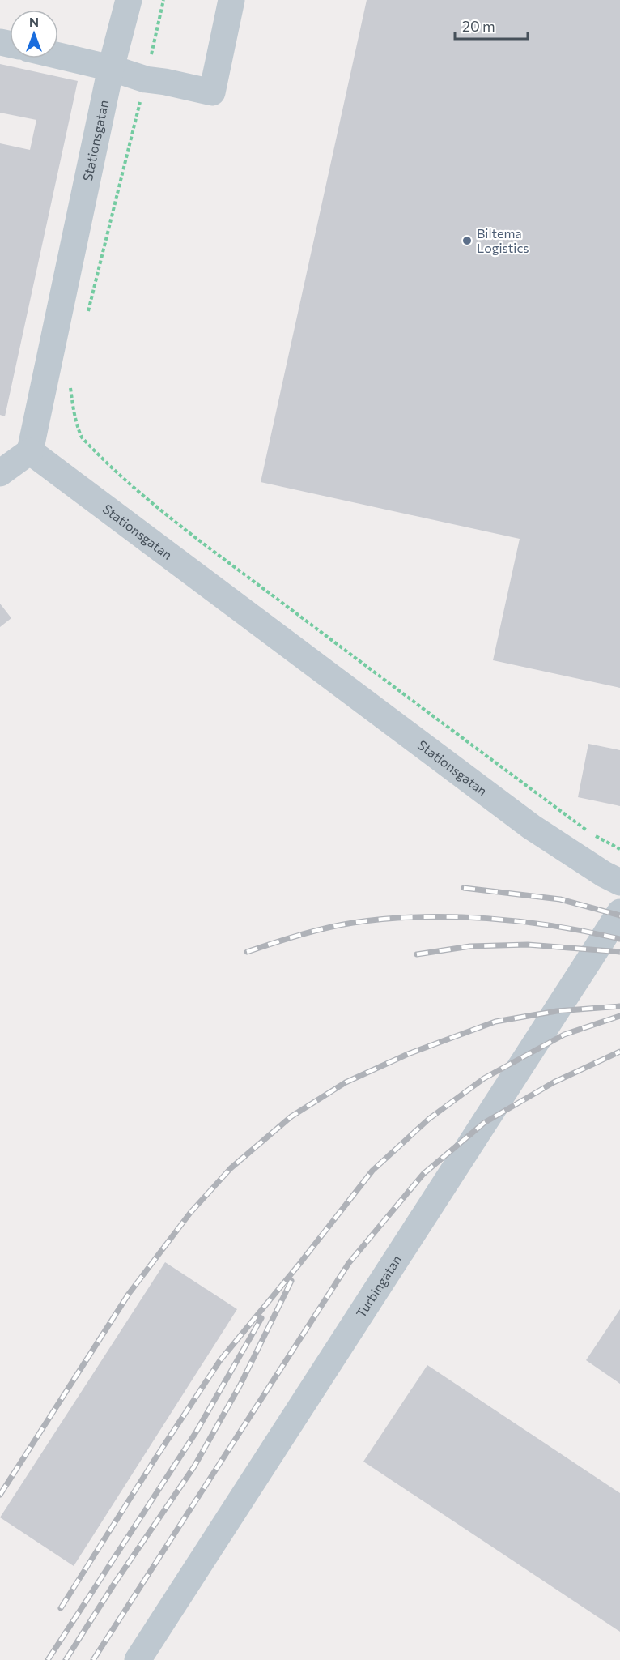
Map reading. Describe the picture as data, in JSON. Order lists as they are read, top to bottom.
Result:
{
  "streets": {
    "street": ["Stationsgatan", "Turbingatan"]
  },
  "places": ["Biltema Logistics"],
  "scale_bar": "20 m",
  "north": "top"
}
